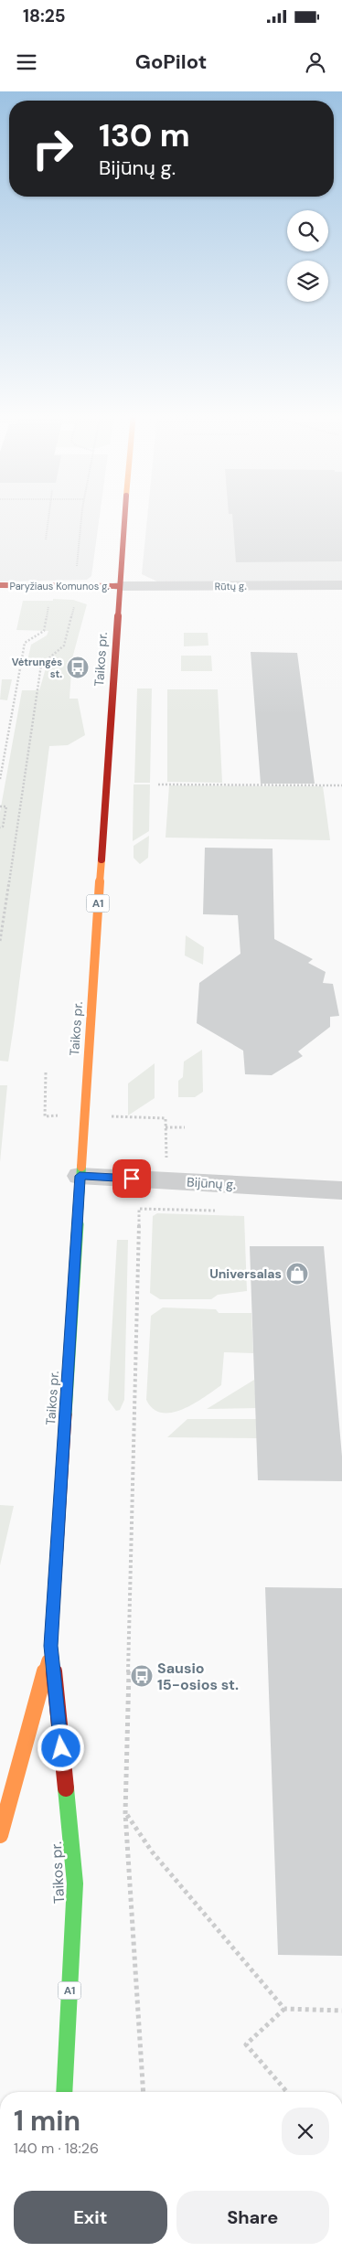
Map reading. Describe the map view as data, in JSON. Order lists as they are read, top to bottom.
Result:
{
  "streets": {
    "main road": ["Paryžiaus Komunos g.", "Taikos pr.", "A1"],
    "street": ["Rūtų g.", "Bijūnų g."]
  },
  "crossings": [
    ["Paryžiaus Komunos g.", "Rūtų g."],
    ["Paryžiaus Komunos g.", "Taikos pr."],
    ["Rūtų g.", "Taikos pr."],
    ["Taikos pr.", "Bijūnų g."]
  ],
  "places": {
    "bus stop": ["Vėtrungės st.", "Sausio 15-osios st."],
    "shop": ["Universalas"]
  },
  "page": {
    "status": "18:25",
    "header": "GoPilot",
    "turn": ["130 m", "Bijūnų g."],
    "heading": ["1 min", "140 m · 18:26"],
    "buttons": ["Exit", "Share"]
  }
}
